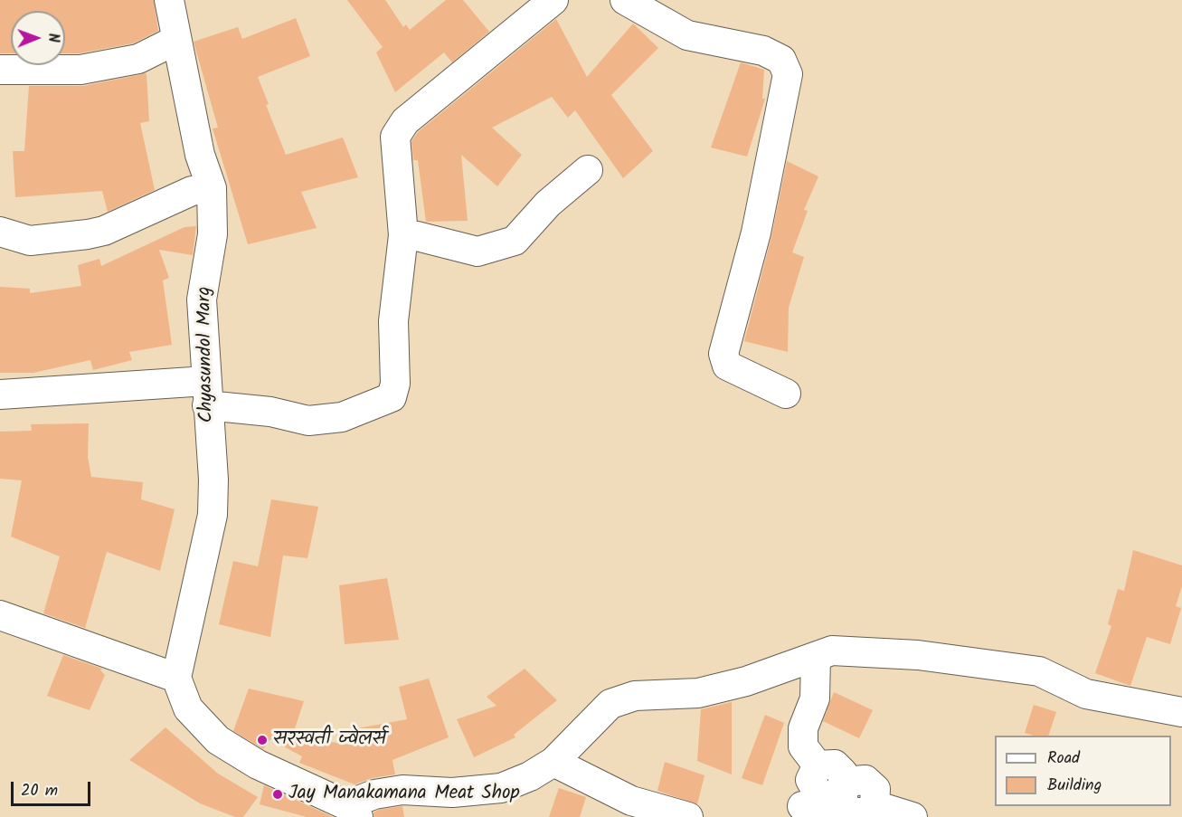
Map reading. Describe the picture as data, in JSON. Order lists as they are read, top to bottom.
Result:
{
  "streets": {
    "street": ["Chyasundol Marg"]
  },
  "places": ["सरस्वती ज्वेलर्स", "Jay Manakamana Meat Shop"],
  "legend": ["Road", "Building"],
  "scale_bar": "20 m",
  "north": "right"
}
